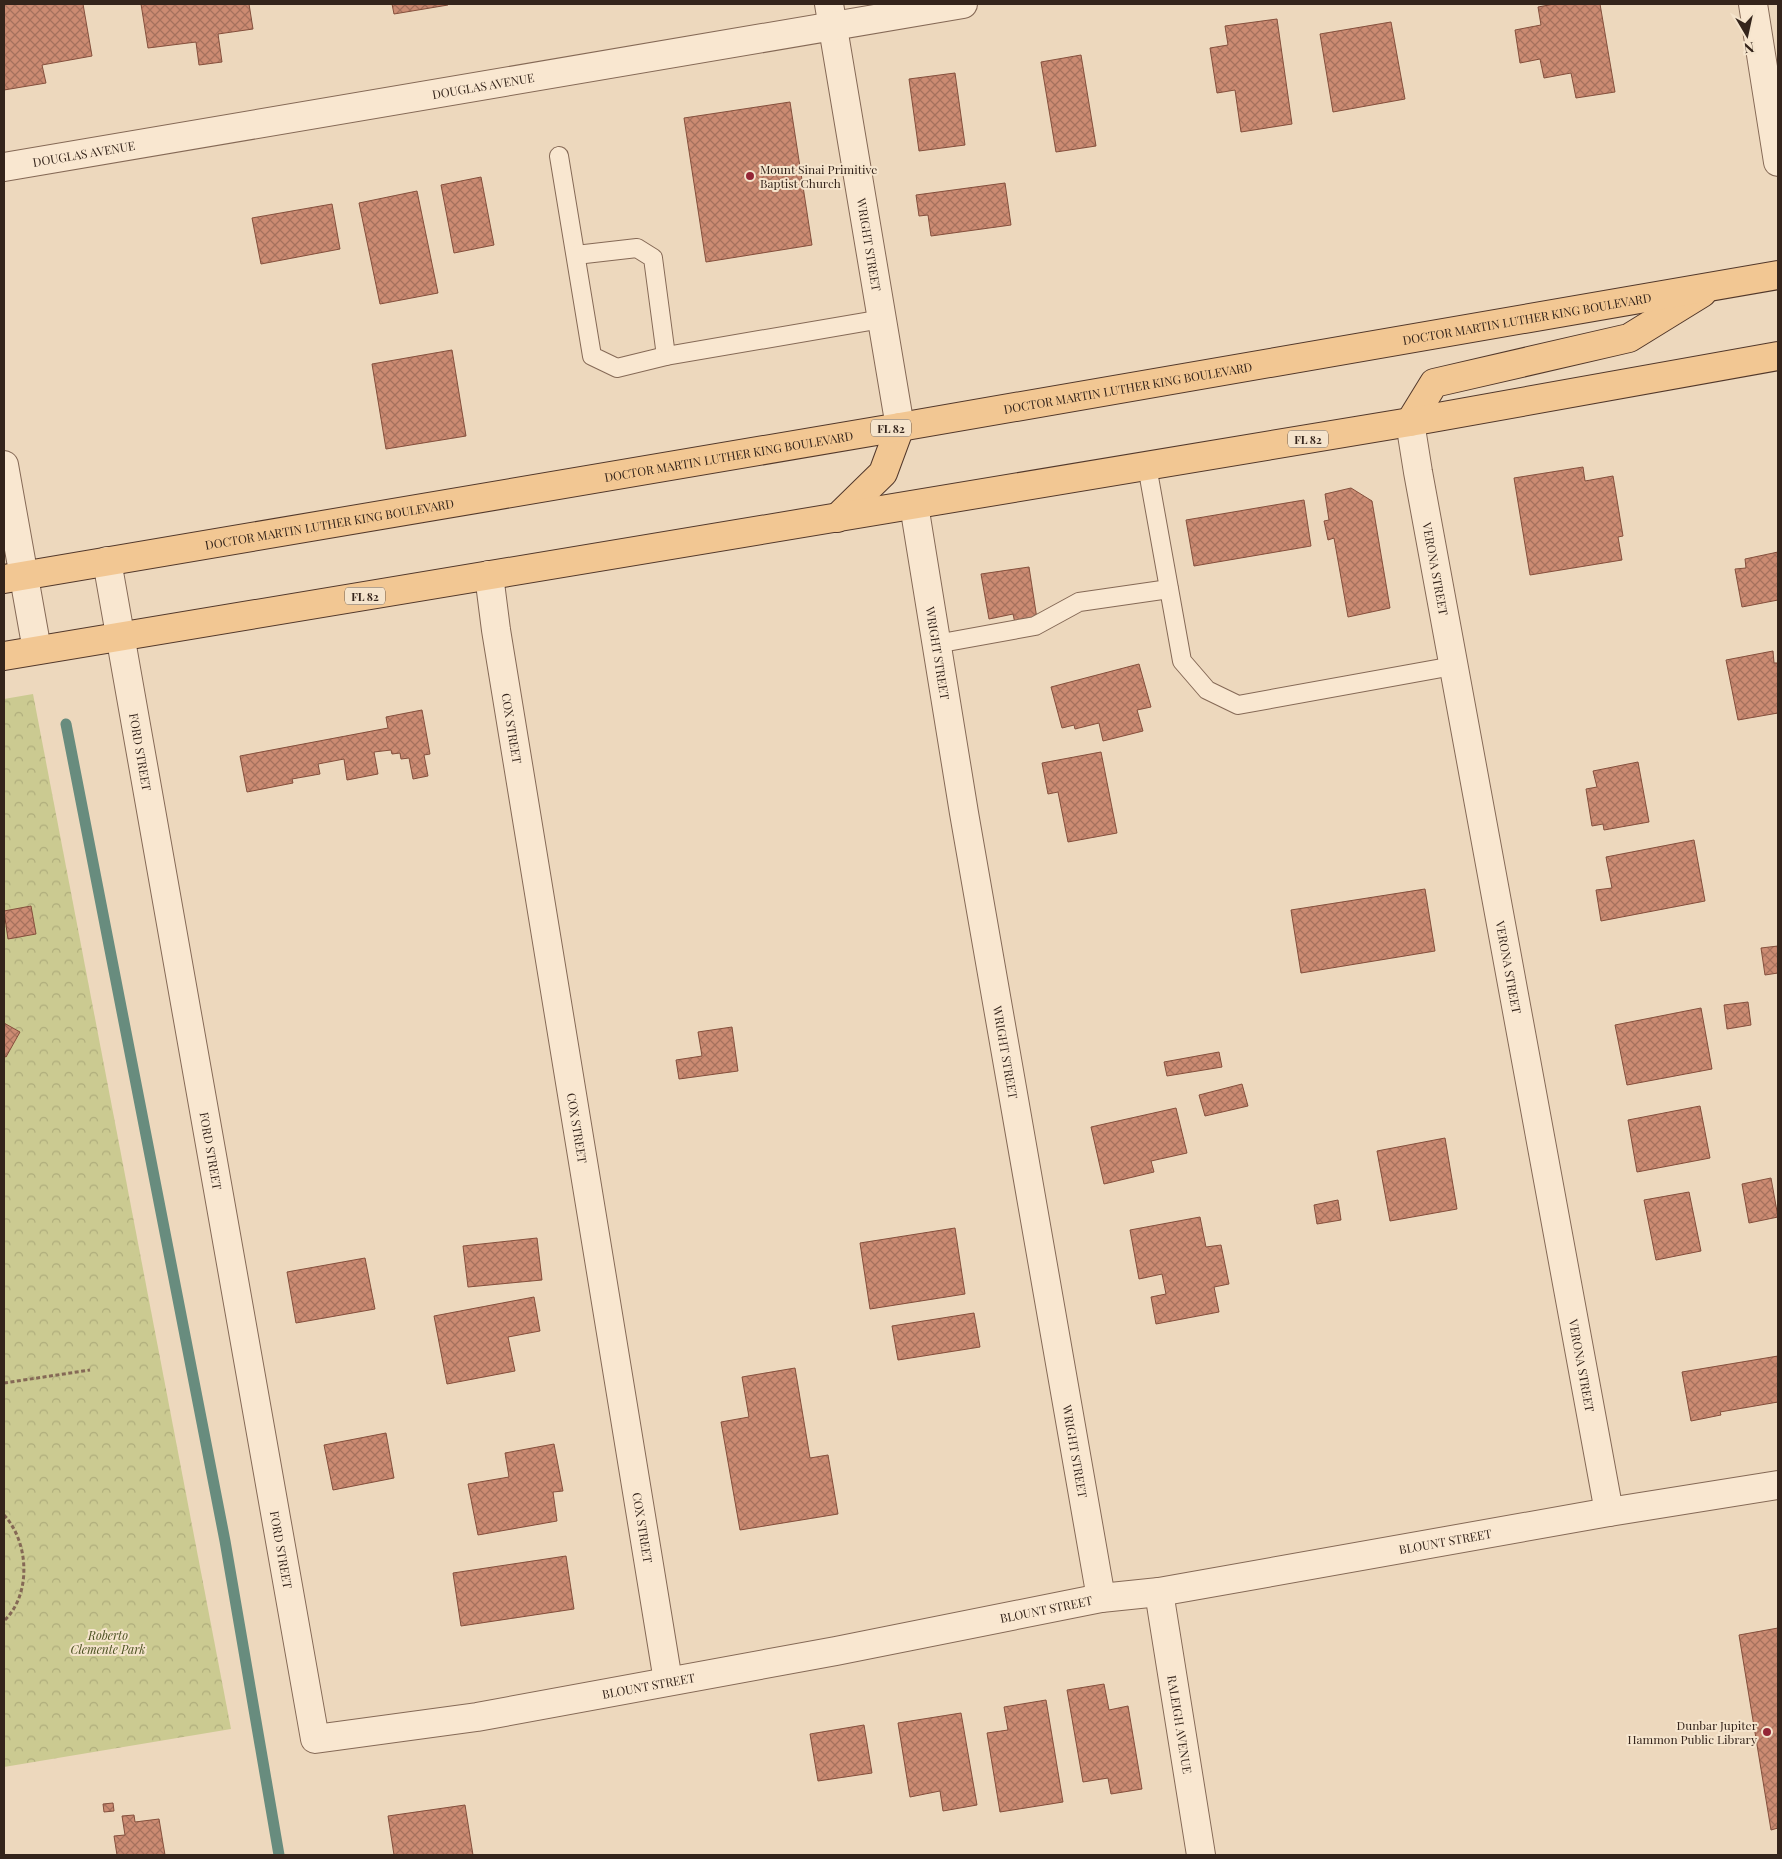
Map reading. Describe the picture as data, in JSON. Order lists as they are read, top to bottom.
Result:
{
  "streets": {
    "main road": ["DOCTOR MARTIN LUTHER KING BOULEVARD", "FL 82"],
    "street": [
      "DOUGLAS AVENUE",
      "WRIGHT STREET",
      "VERONA STREET",
      "COX STREET",
      "FORD STREET",
      "BLOUNT STREET",
      "RALEIGH AVENUE"
    ]
  },
  "crossings": [
    ["DOUGLAS AVENUE", "WRIGHT STREET"],
    ["WRIGHT STREET", "DOCTOR MARTIN LUTHER KING BOULEVARD"],
    ["WRIGHT STREET", "FL 82"],
    ["WRIGHT STREET", "BLOUNT STREET"],
    ["DOCTOR MARTIN LUTHER KING BOULEVARD", "FORD STREET"],
    ["FL 82", "VERONA STREET"],
    ["FL 82", "COX STREET"],
    ["FL 82", "FORD STREET"],
    ["VERONA STREET", "BLOUNT STREET"],
    ["COX STREET", "BLOUNT STREET"],
    ["FORD STREET", "BLOUNT STREET"],
    ["BLOUNT STREET", "RALEIGH AVENUE"]
  ],
  "parks": ["Roberto Clemente Park"],
  "places": ["Mount Sinai Primitive Baptist Church", "Dunbar Jupiter Hammon Public Library"],
  "north": "bottom"
}
